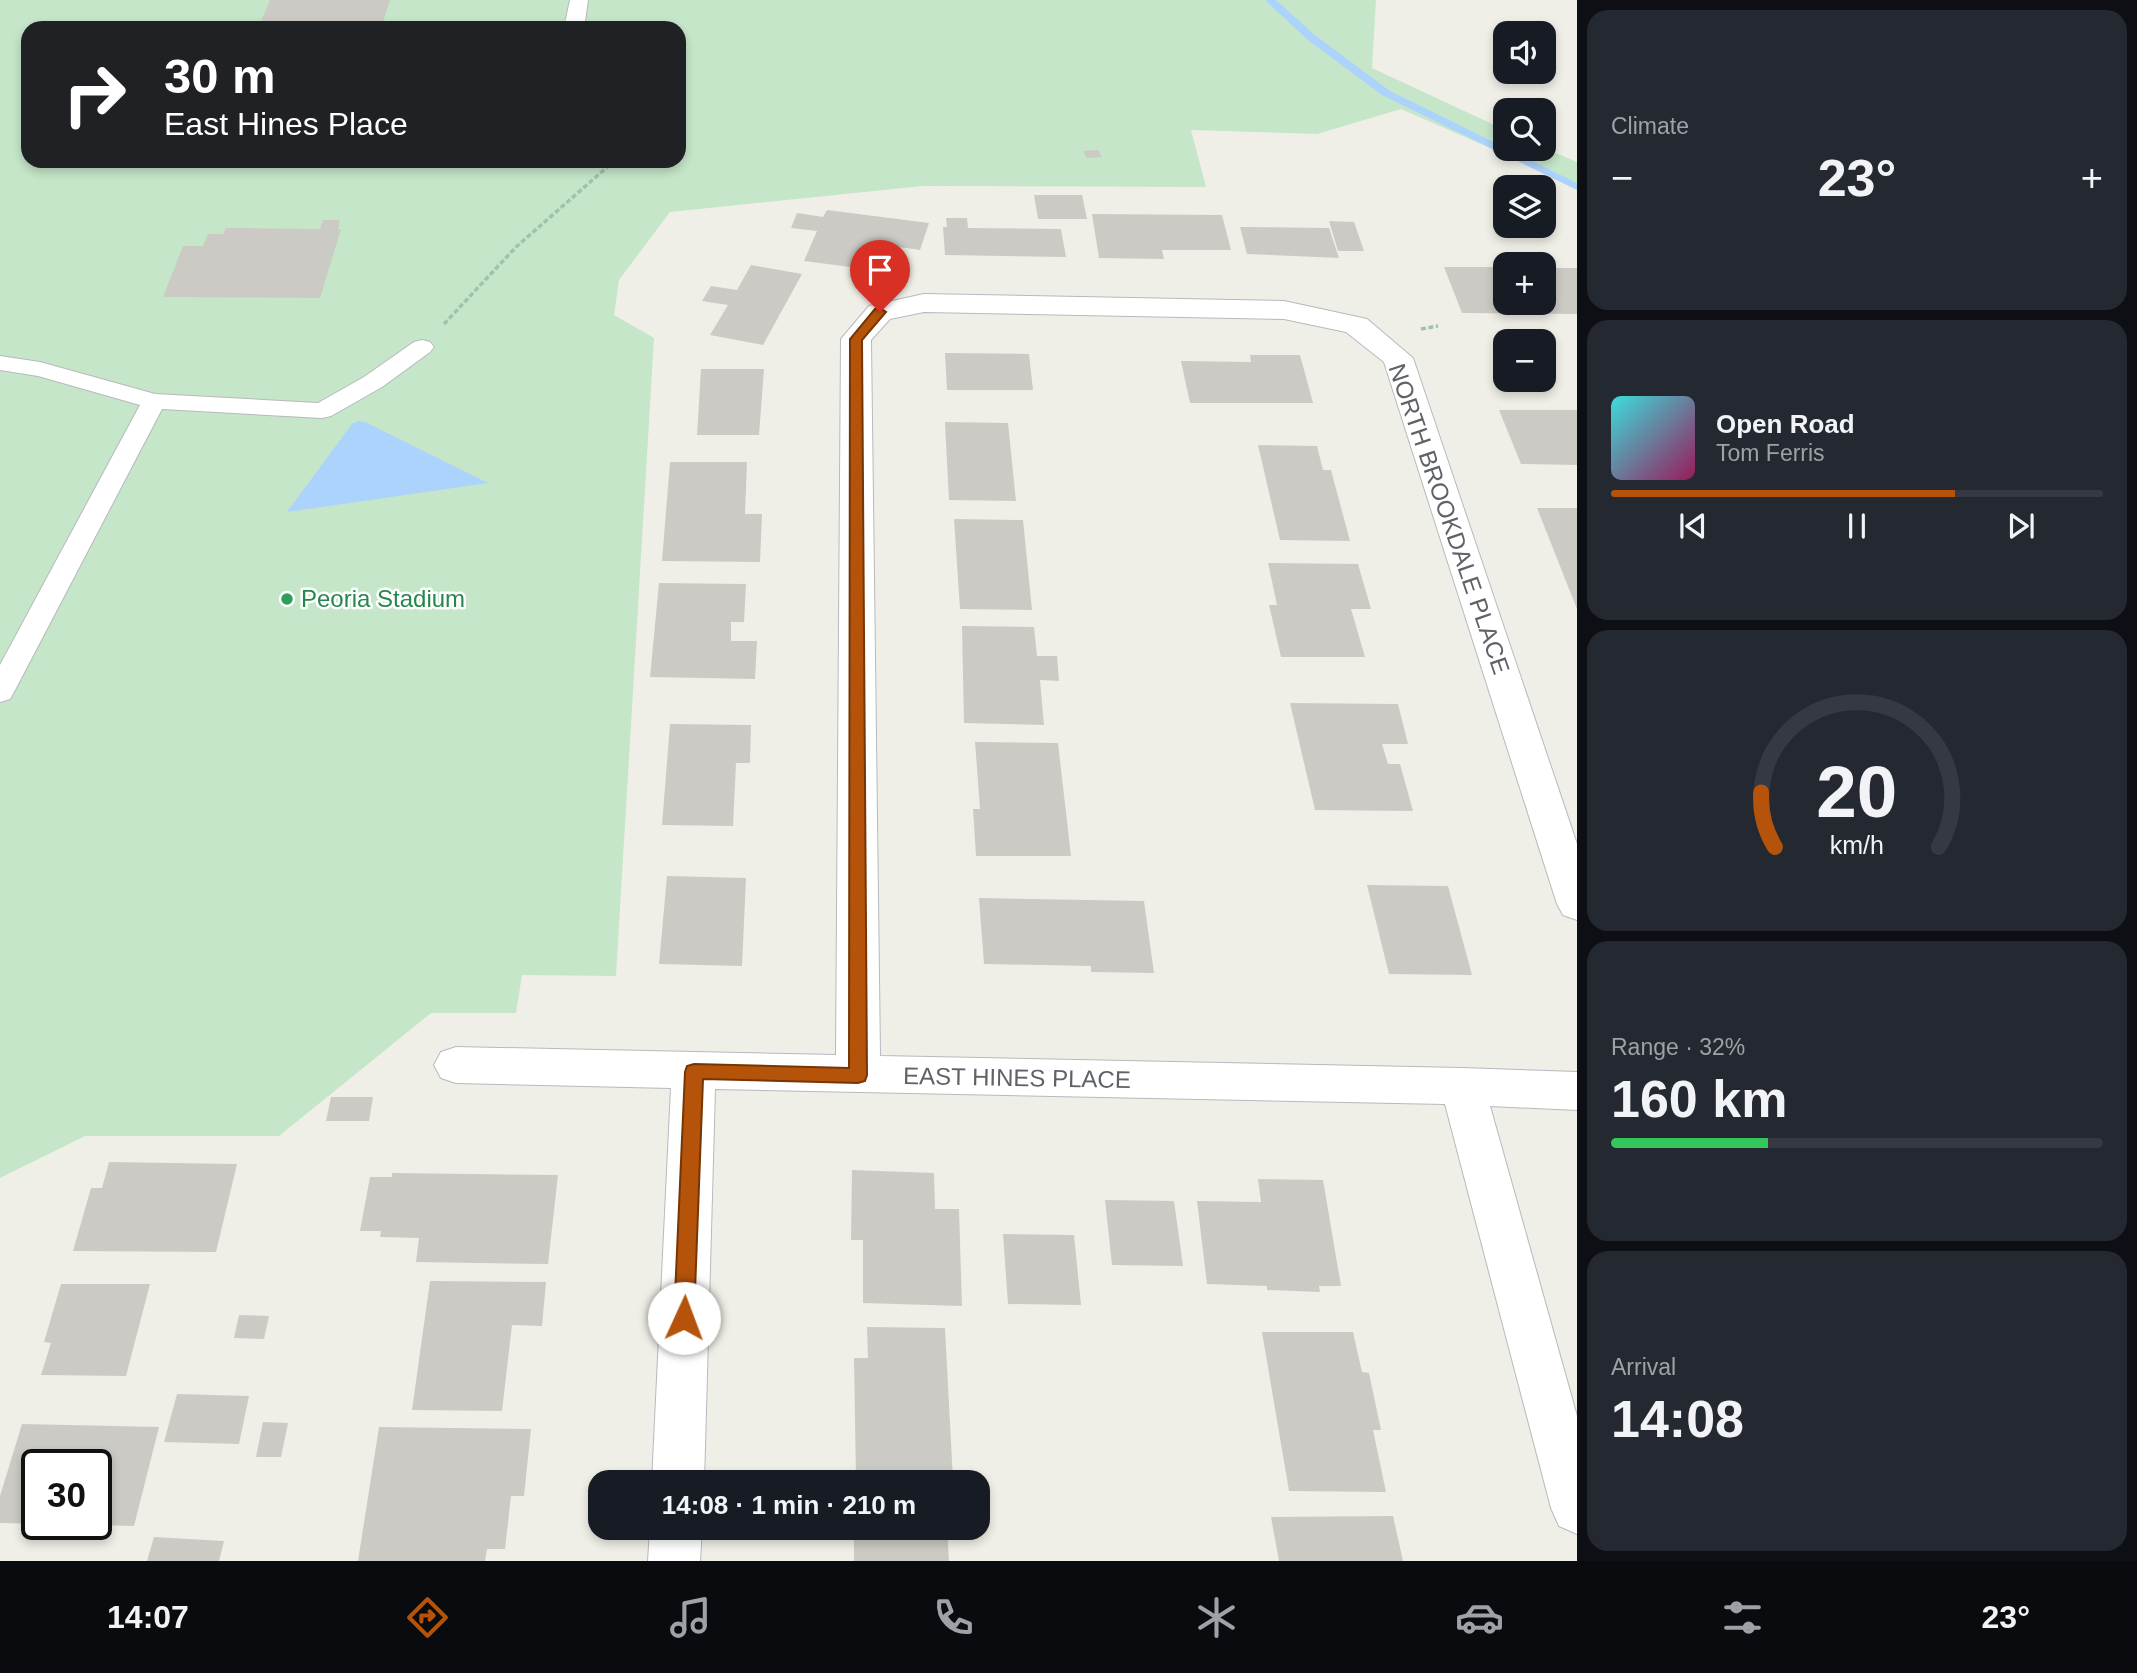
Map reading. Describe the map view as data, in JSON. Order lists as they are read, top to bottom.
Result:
{
  "streets": {
    "street": ["NORTH BROOKDALE PLACE", "EAST HINES PLACE"]
  },
  "crossings": [
    ["NORTH BROOKDALE PLACE", "EAST HINES PLACE"]
  ],
  "places": ["Peoria Stadium"],
  "page": {
    "tile": [
      "Climate",
      ["Range · 32%", "160 km"],
      ["Arrival", "14:08"]
    ],
    "map_buttons": ["+", "−"],
    "turn": ["30 m", "East Hines Place"],
    "heat": ["−", "23°", "+"],
    "song": ["Open Road", "Tom Ferris"],
    "limit": "30",
    "trip": "14:08 · 1 min · 210 m",
    "tabs": ["14:07", "23°"],
    "gauge": ["20", "km/h"]
  }
}
